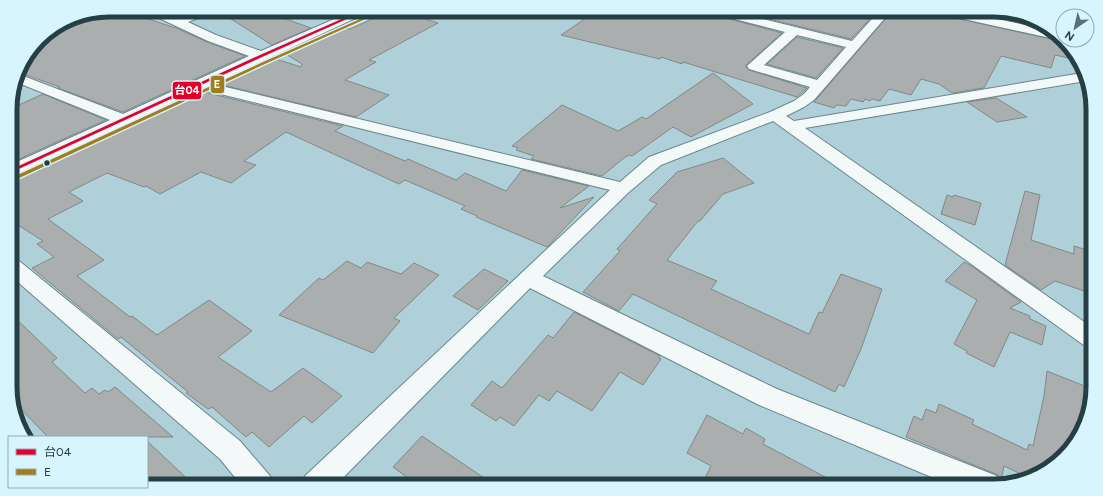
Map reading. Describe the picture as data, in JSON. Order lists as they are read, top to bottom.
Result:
{
  "lines": ["transit line 台04", "transit line E"],
  "legend": ["台04", "E"],
  "north": "bottom left"
}
